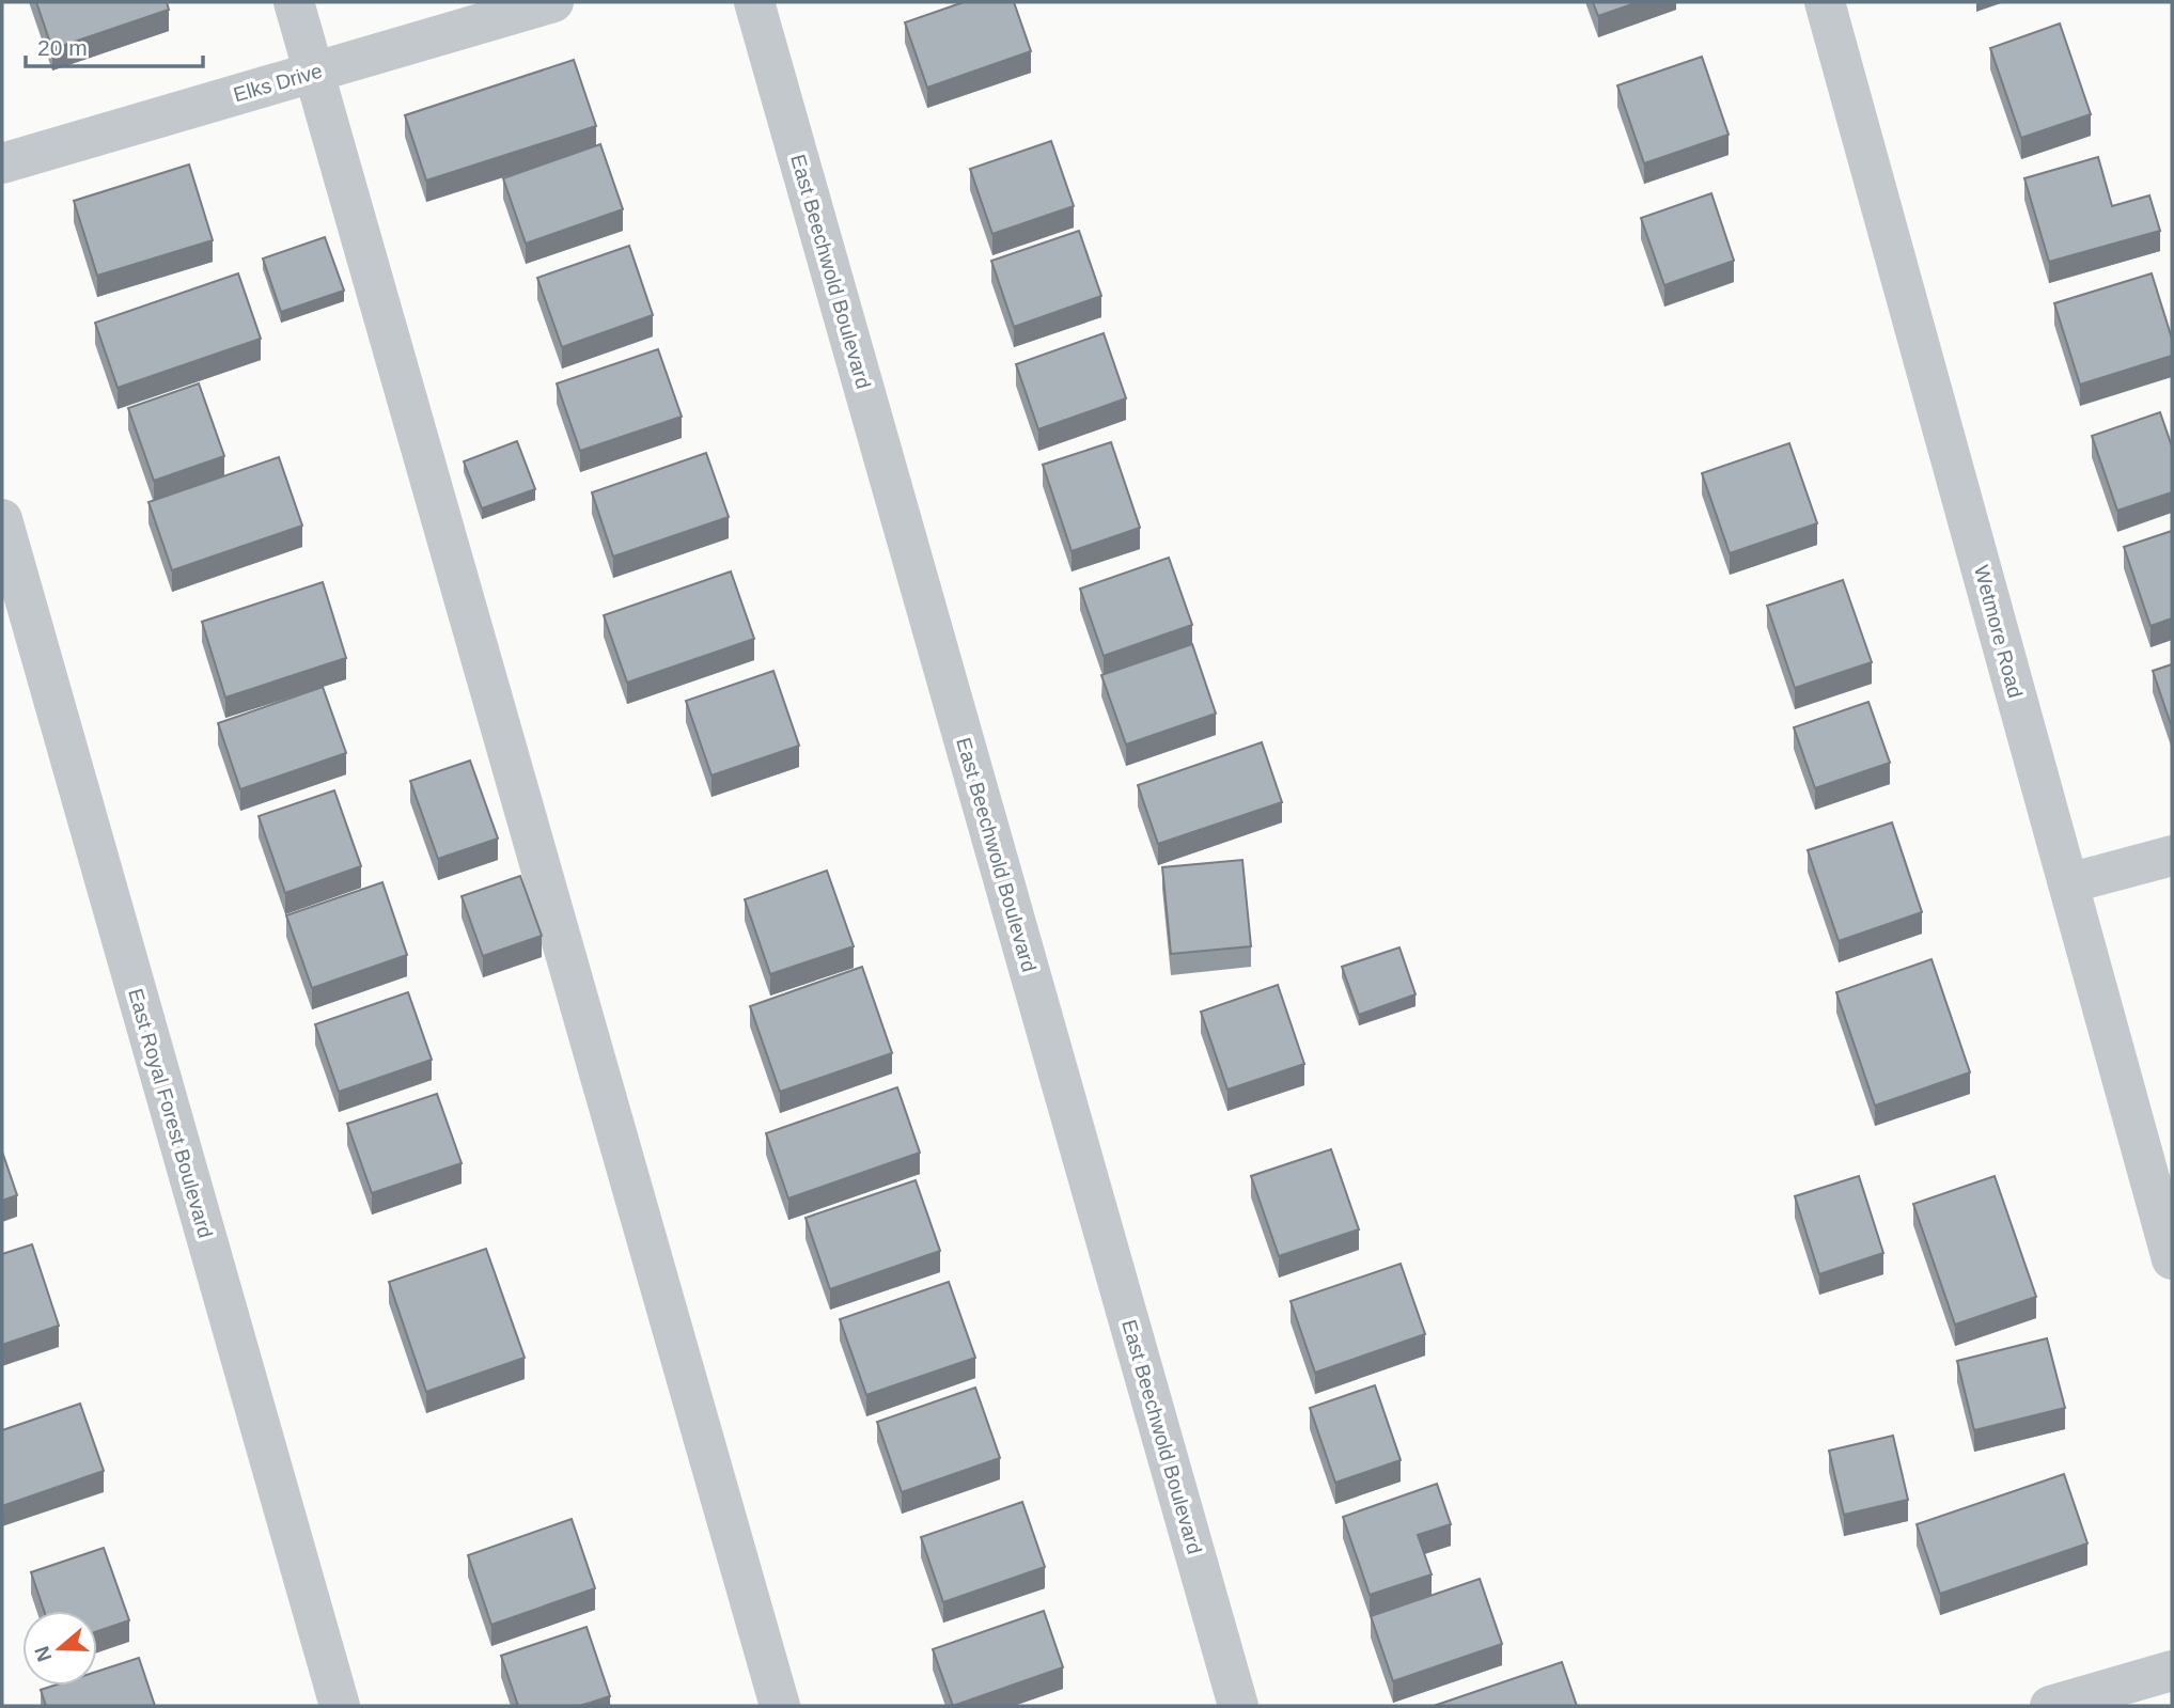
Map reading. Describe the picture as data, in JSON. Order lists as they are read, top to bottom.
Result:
{
  "streets": {
    "street": [
      "Elks Drive",
      "East Beechwold Boulevard",
      "Wetmore Road",
      "East Royal Forest Boulevard"
    ]
  },
  "scale_bar": "20 m",
  "north": "left"
}
